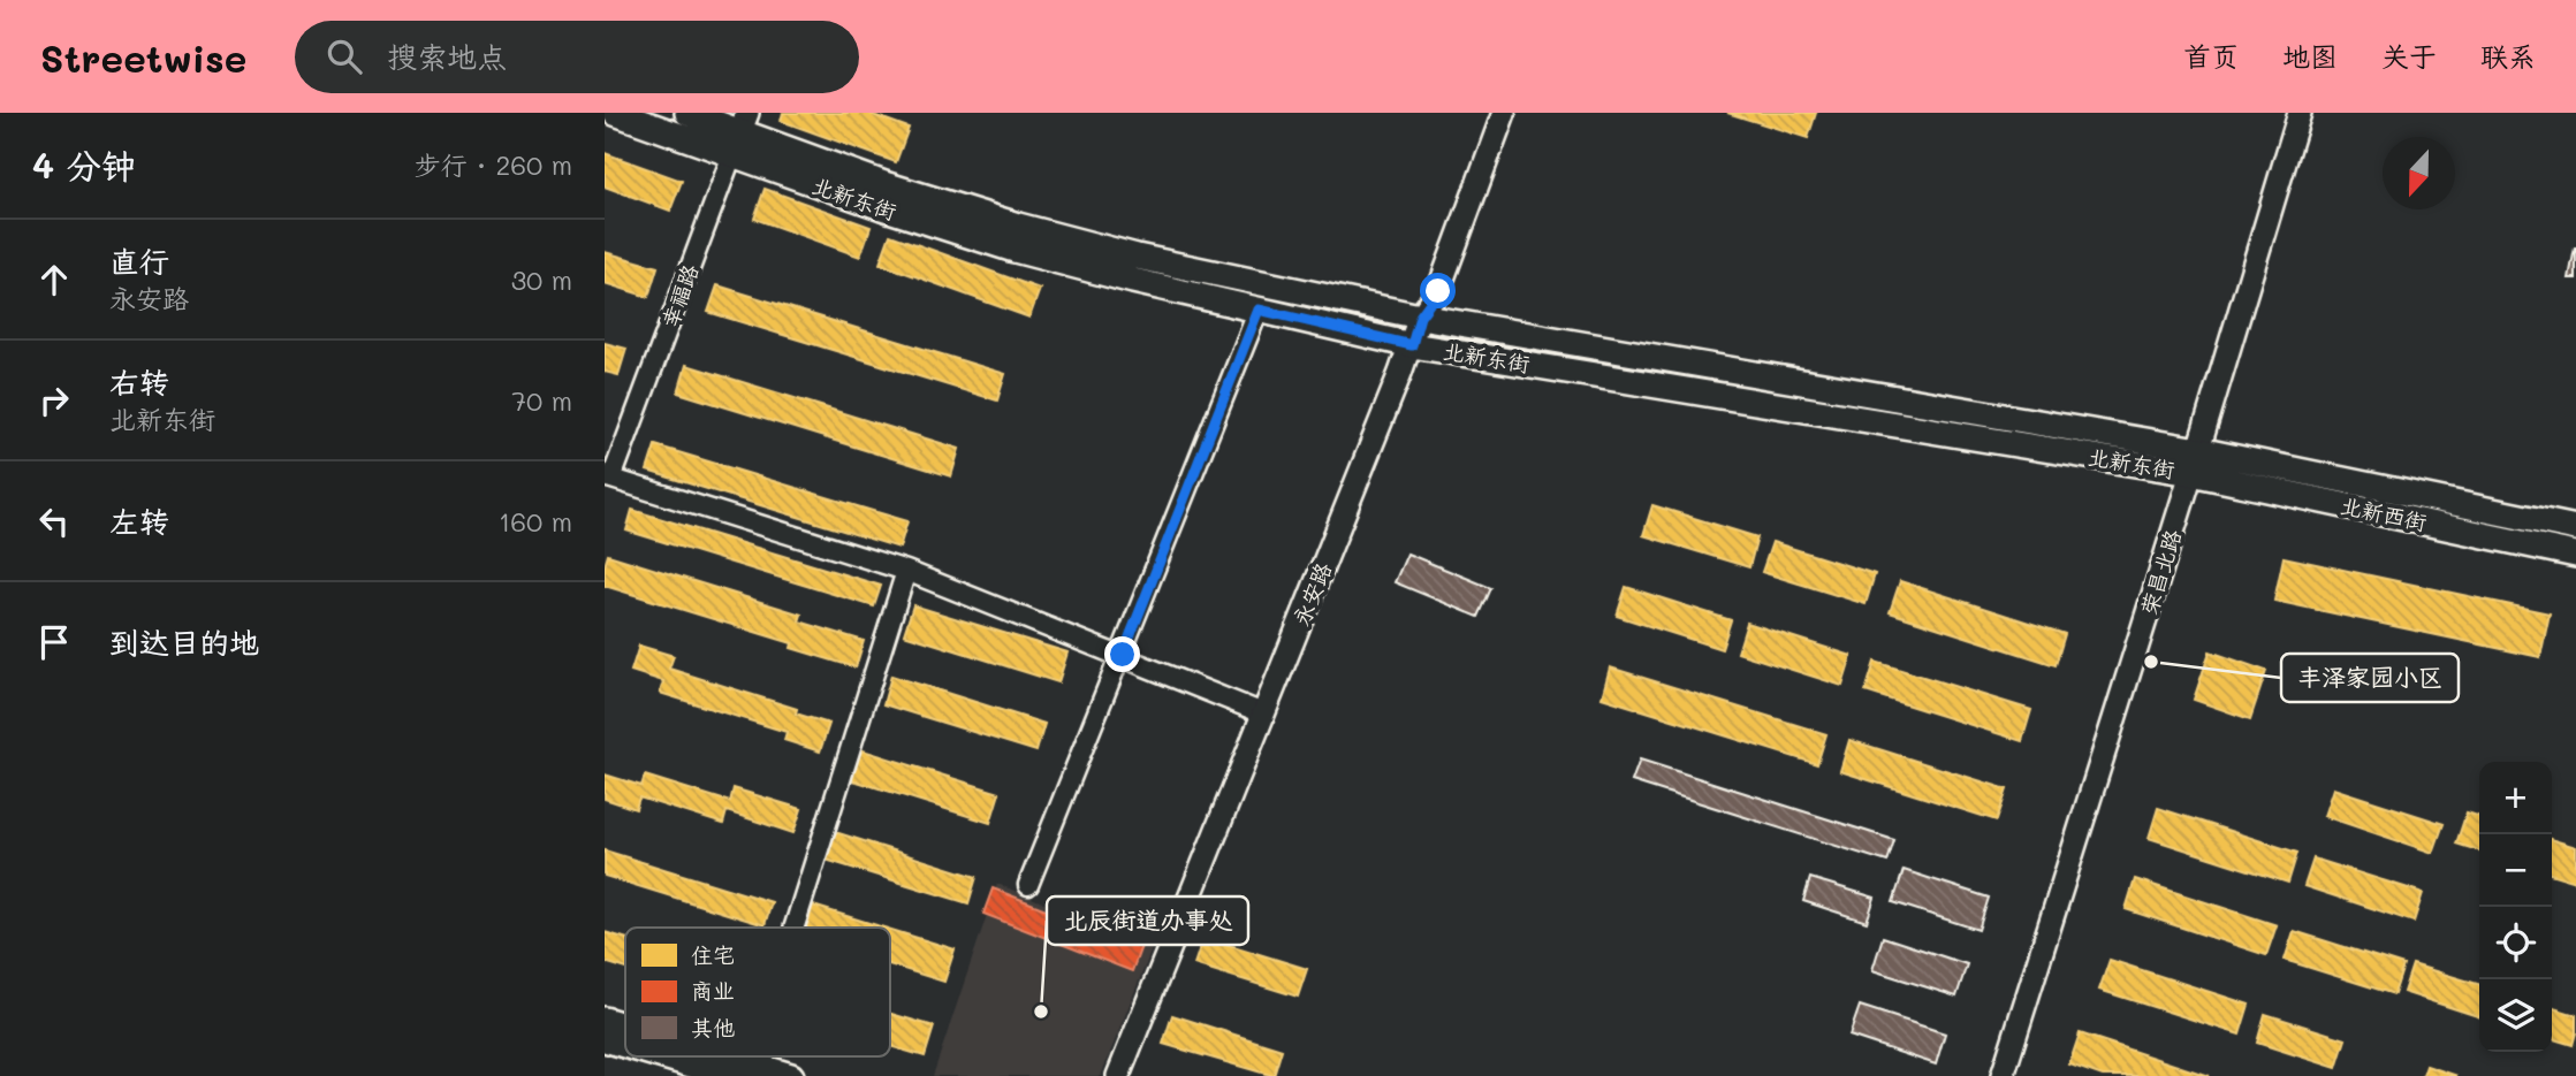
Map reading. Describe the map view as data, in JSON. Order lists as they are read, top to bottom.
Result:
{
  "streets": {
    "main road": ["北新东街", "北新西街"],
    "street": ["幸福路", "荣昌北路", "永安路"]
  },
  "crossings": [
    ["北新东街", "幸福路"],
    ["北新东街", "北新西街"],
    ["北新东街", "荣昌北路"],
    ["北新东街", "永安路"],
    ["北新西街", "荣昌北路"]
  ],
  "places": ["丰泽家园小区", "北辰街道办事处"],
  "legend": ["住宅", "商业", "其他"],
  "north": "bottom",
  "page": {
    "header": "Streetwise",
    "search": "搜索地点",
    "nav": [
      "首页",
      "地图",
      "关于",
      "联系"
    ],
    "heading": ["4 分钟", "步行 · 260 m"],
    "list": [
      ["直行", "永安路", "30 m"],
      ["右转", "北新东街", "70 m"],
      ["左转", "160 m"],
      "到达目的地"
    ],
    "map_buttons": ["+", "−"]
  }
}
